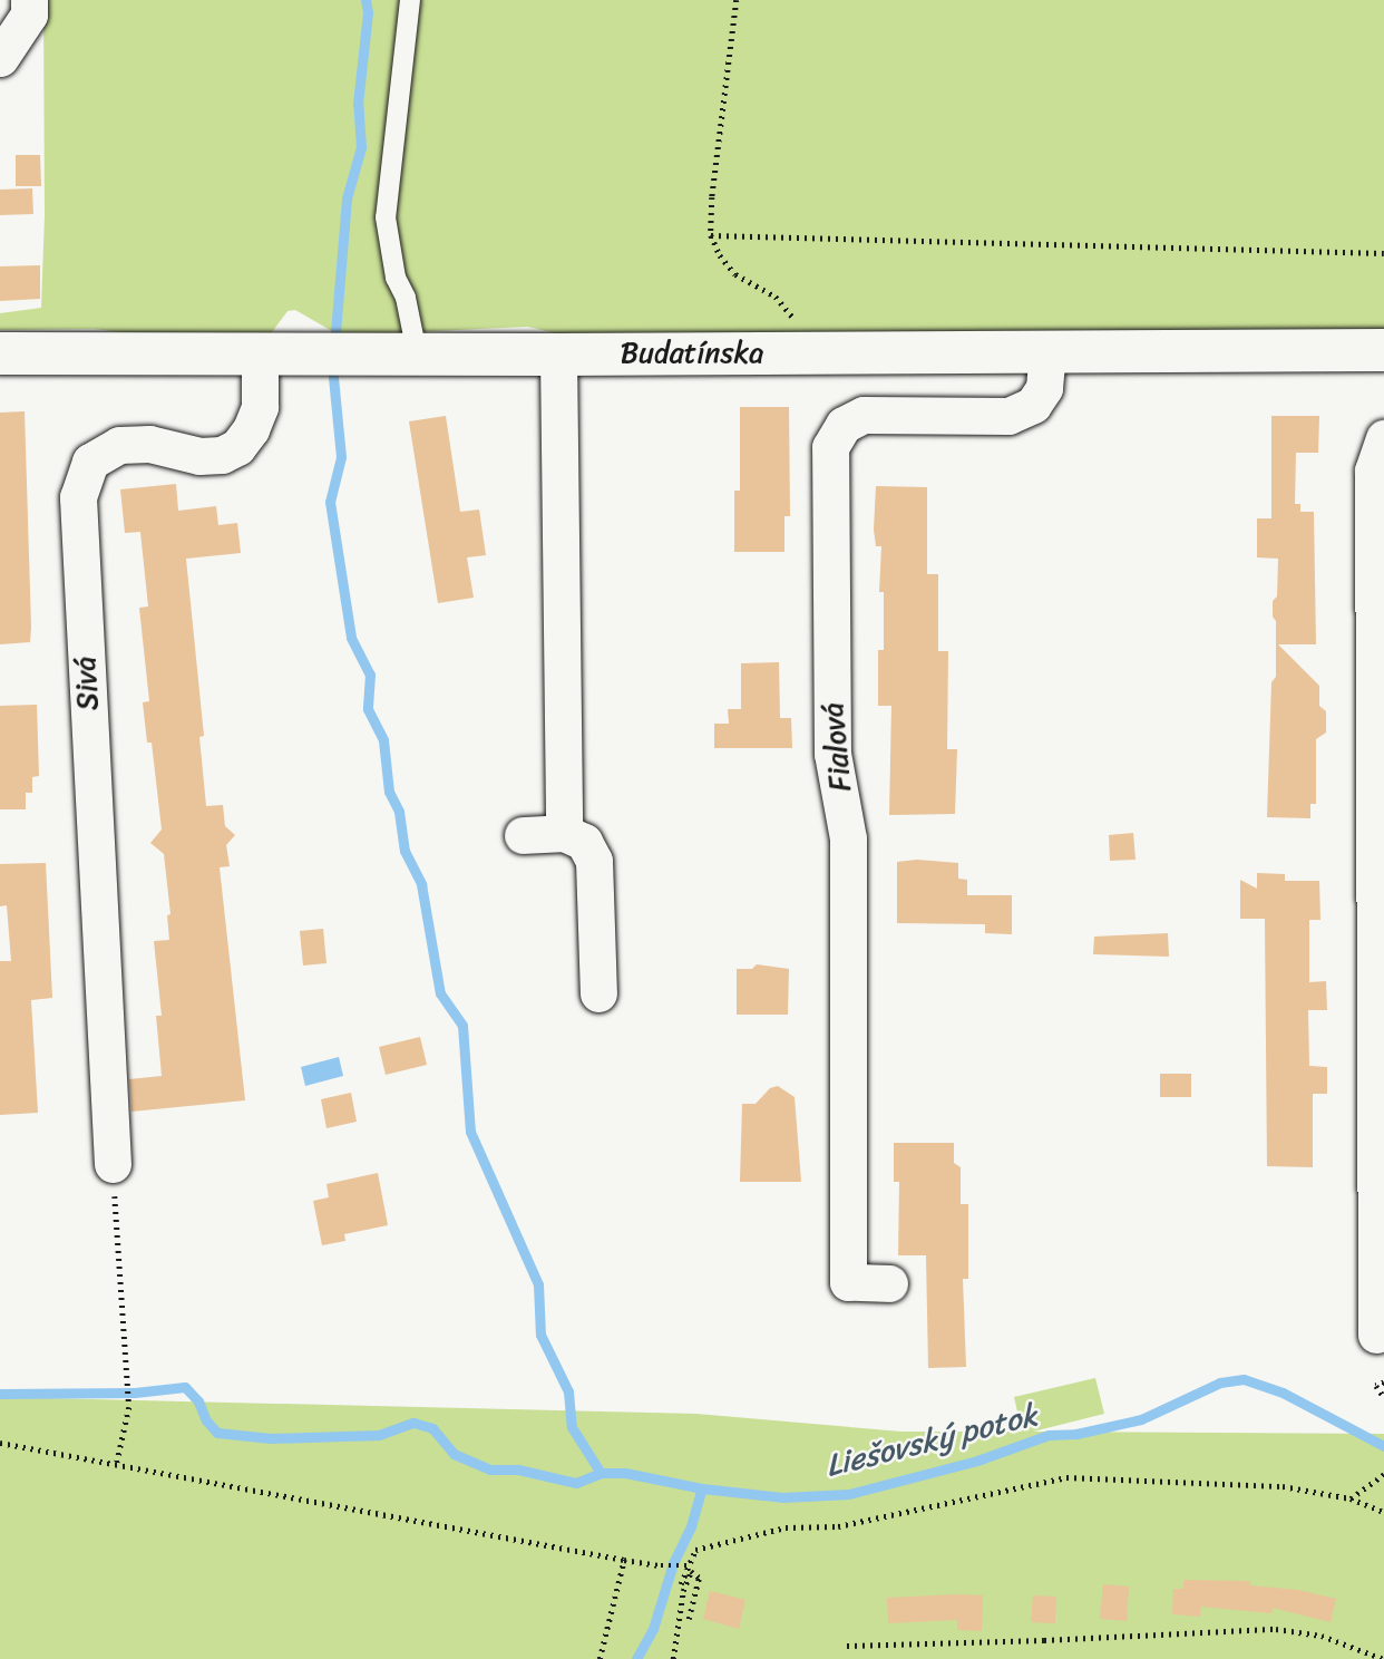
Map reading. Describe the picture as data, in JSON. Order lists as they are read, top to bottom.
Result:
{
  "streets": {
    "street": ["Budatínska", "Sivá", "Fialová"]
  },
  "crossings": [
    ["Budatínska", "Sivá"],
    ["Budatínska", "Fialová"]
  ],
  "water": ["Liešovský potok"]
}
